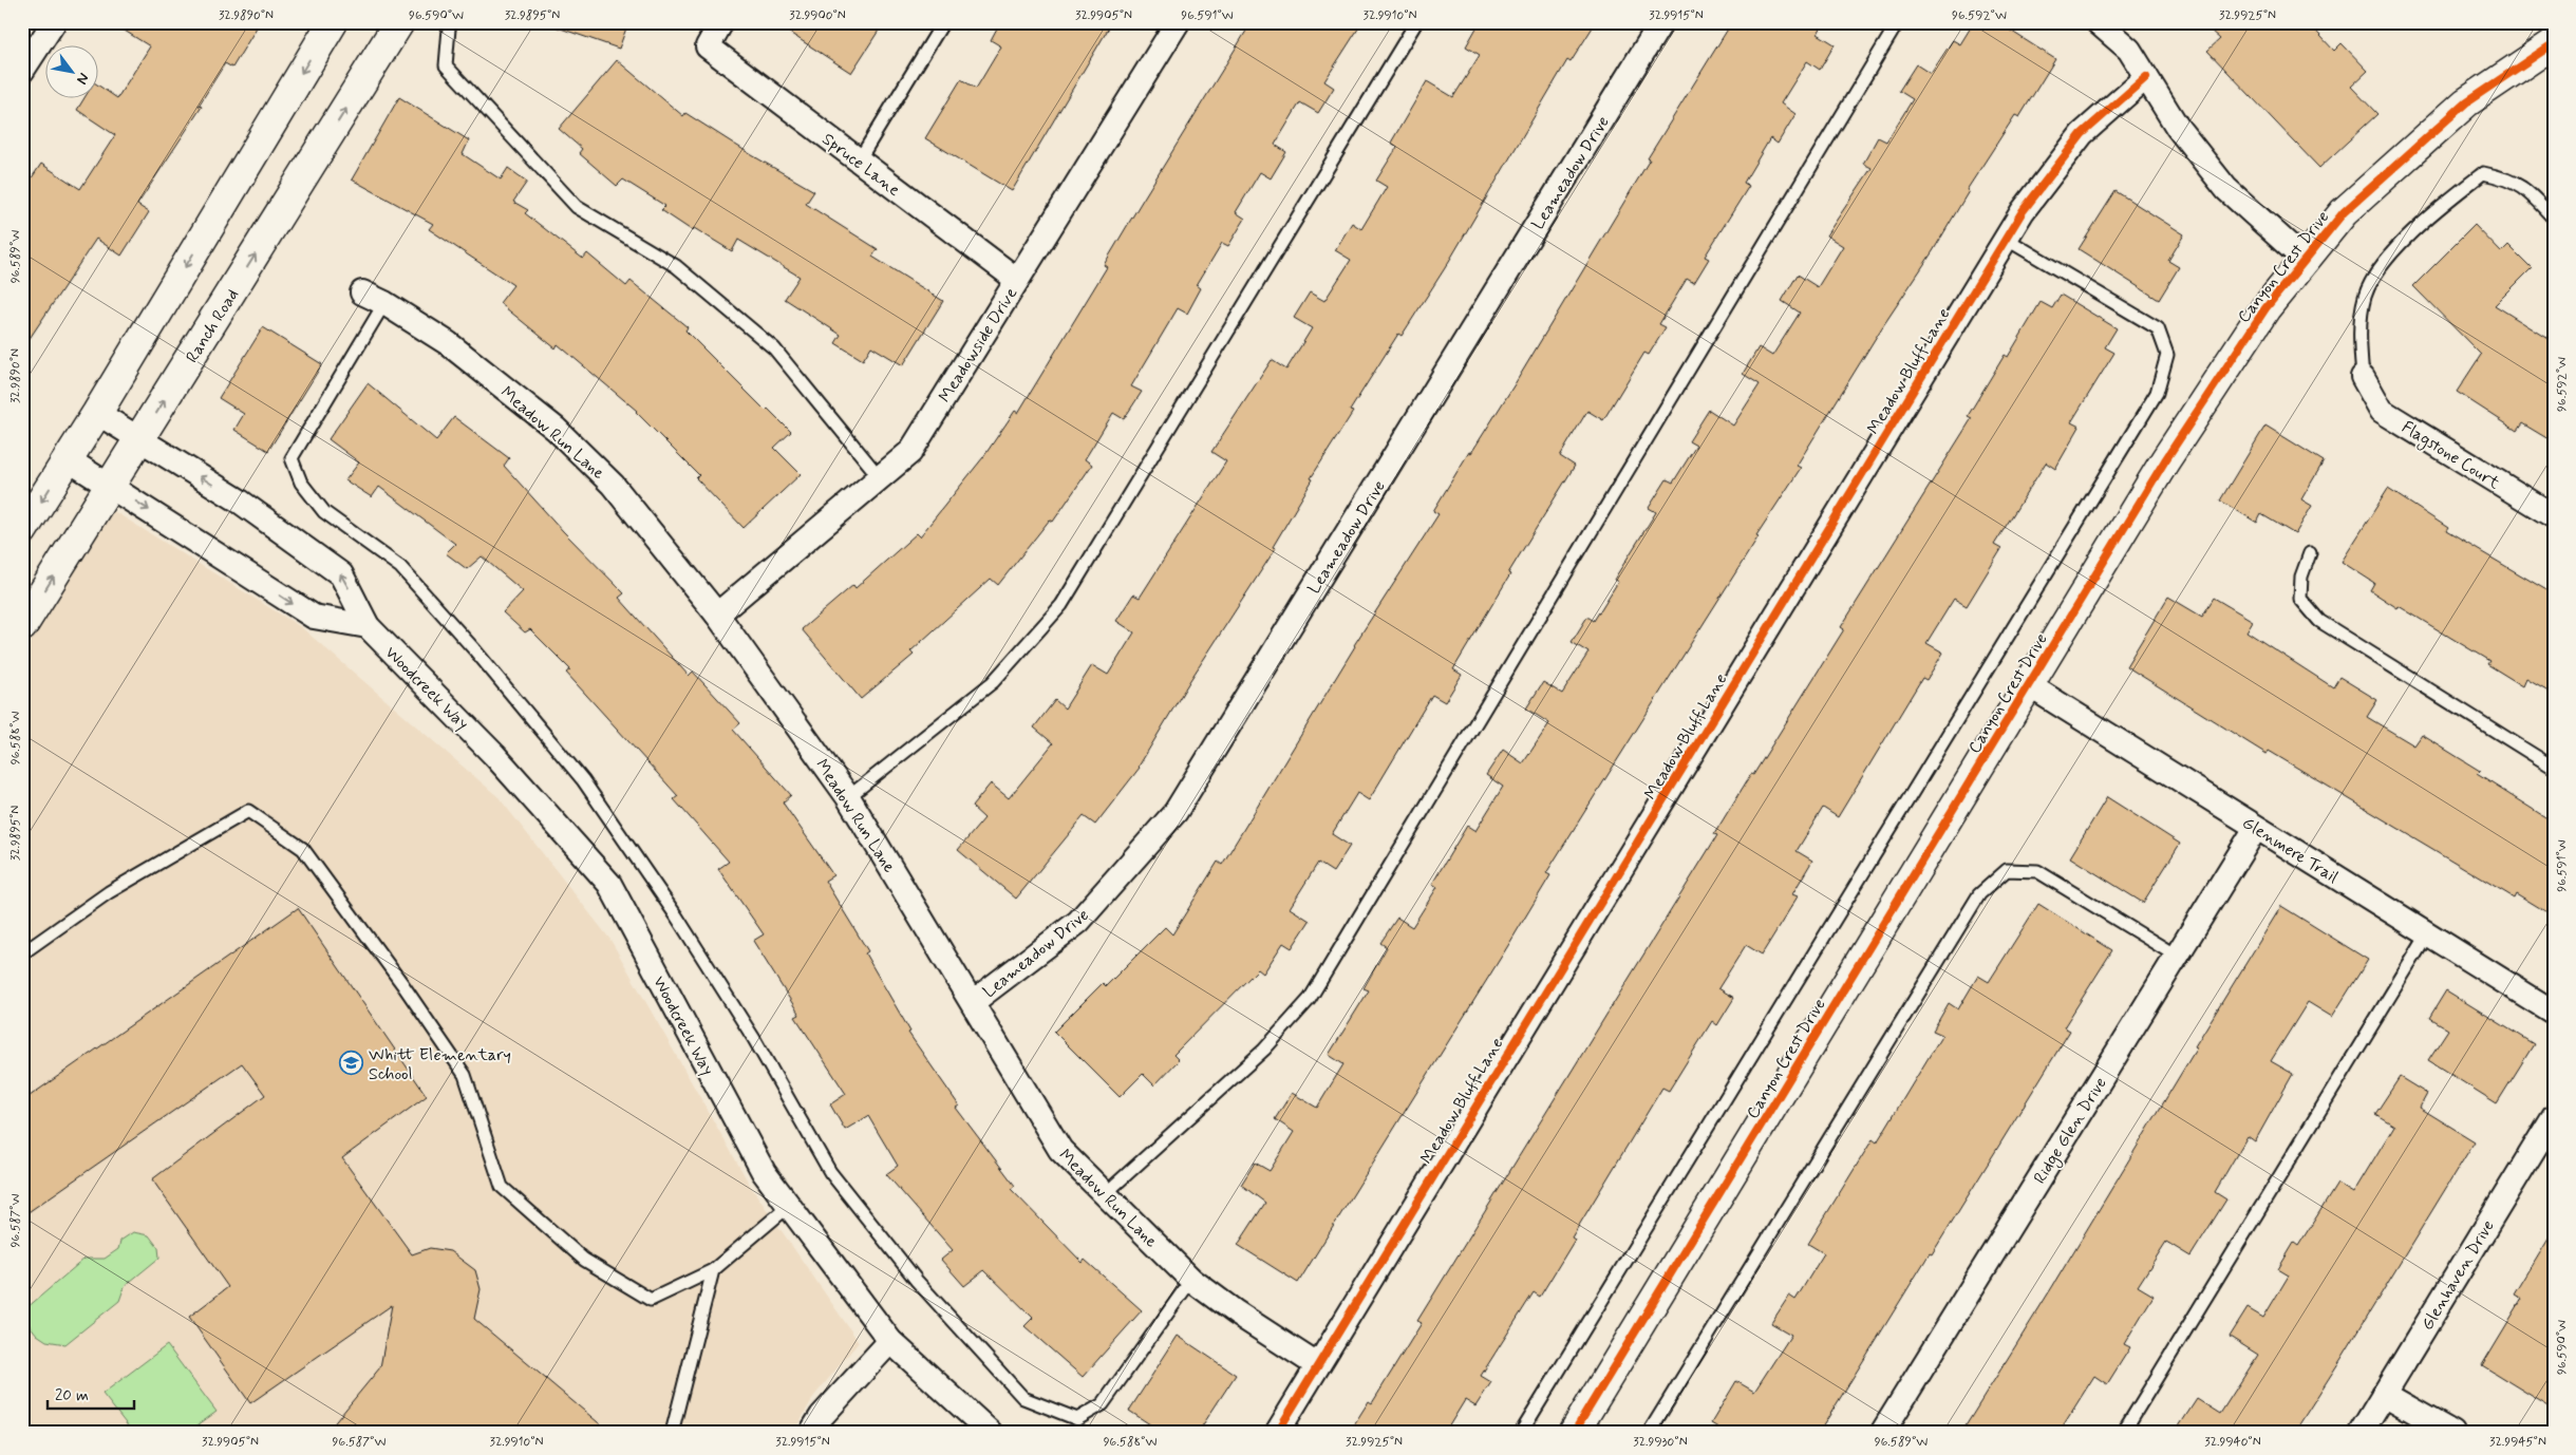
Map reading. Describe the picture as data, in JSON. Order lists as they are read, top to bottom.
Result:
{
  "streets": {
    "street": [
      "Spruce Lane",
      "Leameadow Drive",
      "Canyon Crest Drive",
      "Ranch Road",
      "Meadowside Drive",
      "Meadow Bluff Lane",
      "Meadow Run Lane",
      "Flagstone Court",
      "Woodcreek Way",
      "Glenmere Trail",
      "Ridge Glen Drive",
      "Glenhaven Drive"
    ]
  },
  "crossings": [
    ["Spruce Lane", "Meadowside Drive"],
    ["Leameadow Drive", "Meadow Run Lane"],
    ["Canyon Crest Drive", "Glenmere Trail"],
    ["Ranch Road", "Woodcreek Way"],
    ["Meadowside Drive", "Meadow Run Lane"],
    ["Meadow Bluff Lane", "Meadow Run Lane"],
    ["Glenmere Trail", "Ridge Glen Drive"]
  ],
  "places": {
    "school or university": ["Whitt Elementary School"]
  },
  "scale_bar": "20 m",
  "north": "bottom right",
  "coordinates": [
    "32.9890°N",
    "96.590°W",
    "32.9895°N",
    "32.9900°N",
    "32.9905°N",
    "96.591°W",
    "32.9910°N",
    "32.9915°N",
    "96.592°W",
    "32.9925°N",
    "96.589°W",
    "96.588°W",
    "96.587°W",
    "32.9930°N",
    "32.9940°N",
    "32.9945°N"
  ]
}
